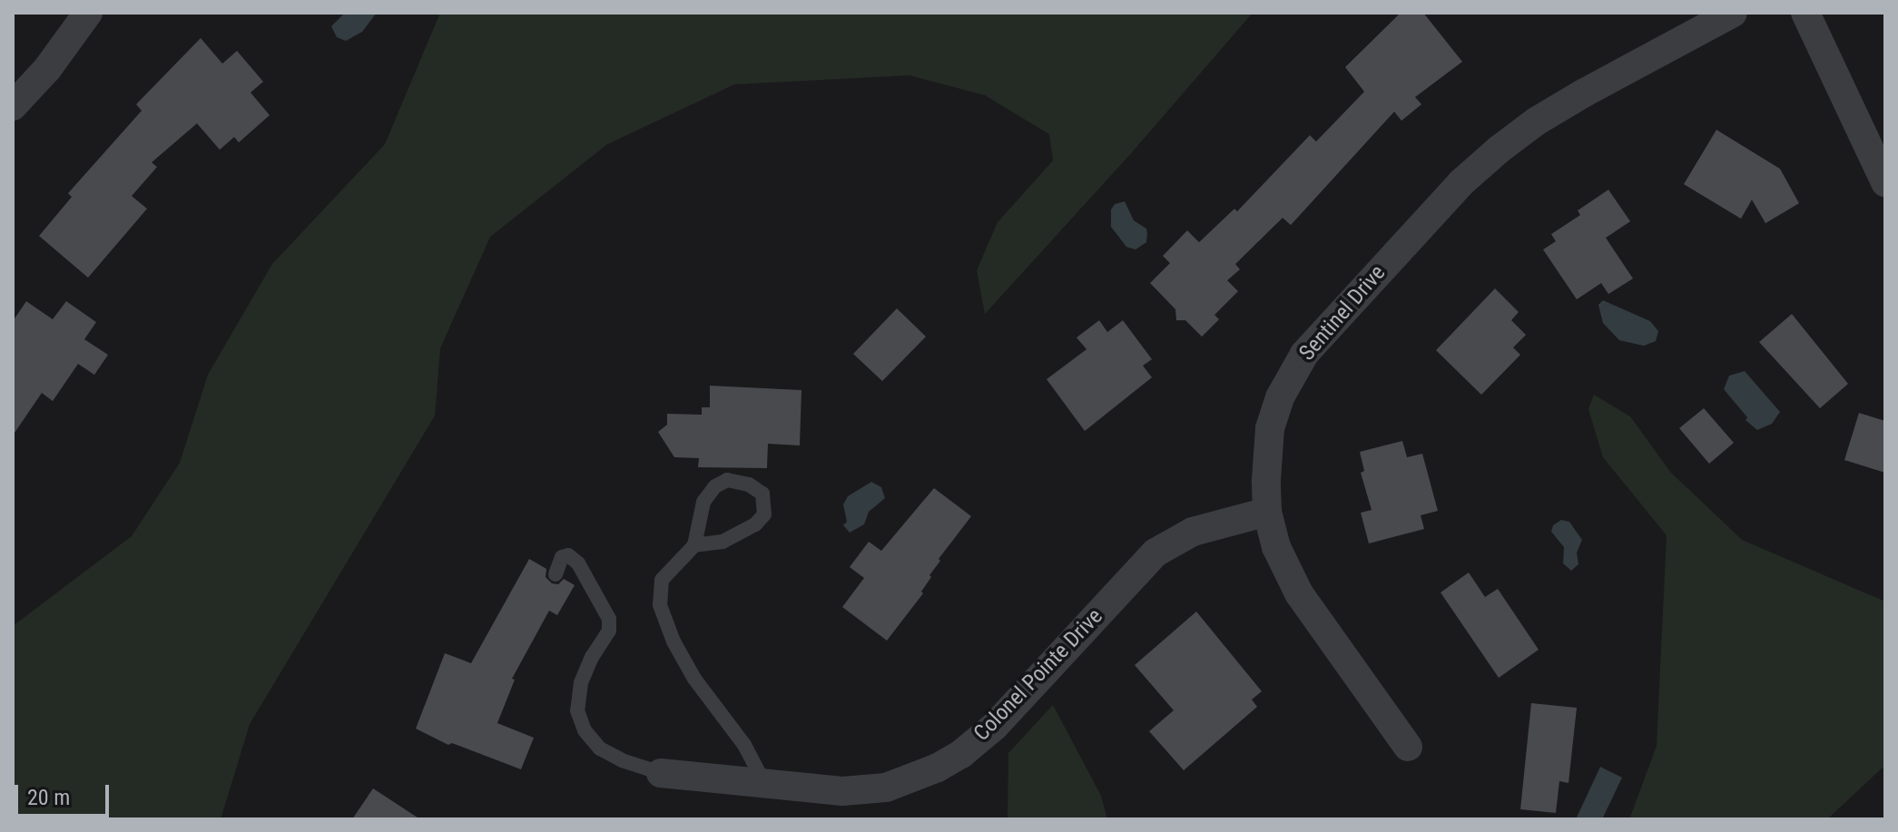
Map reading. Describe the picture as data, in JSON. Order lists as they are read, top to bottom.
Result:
{
  "streets": {
    "street": ["Sentinel Drive", "Colonel Pointe Drive"]
  },
  "crossings": [
    ["Sentinel Drive", "Colonel Pointe Drive"]
  ],
  "scale_bar": "20 m"
}
